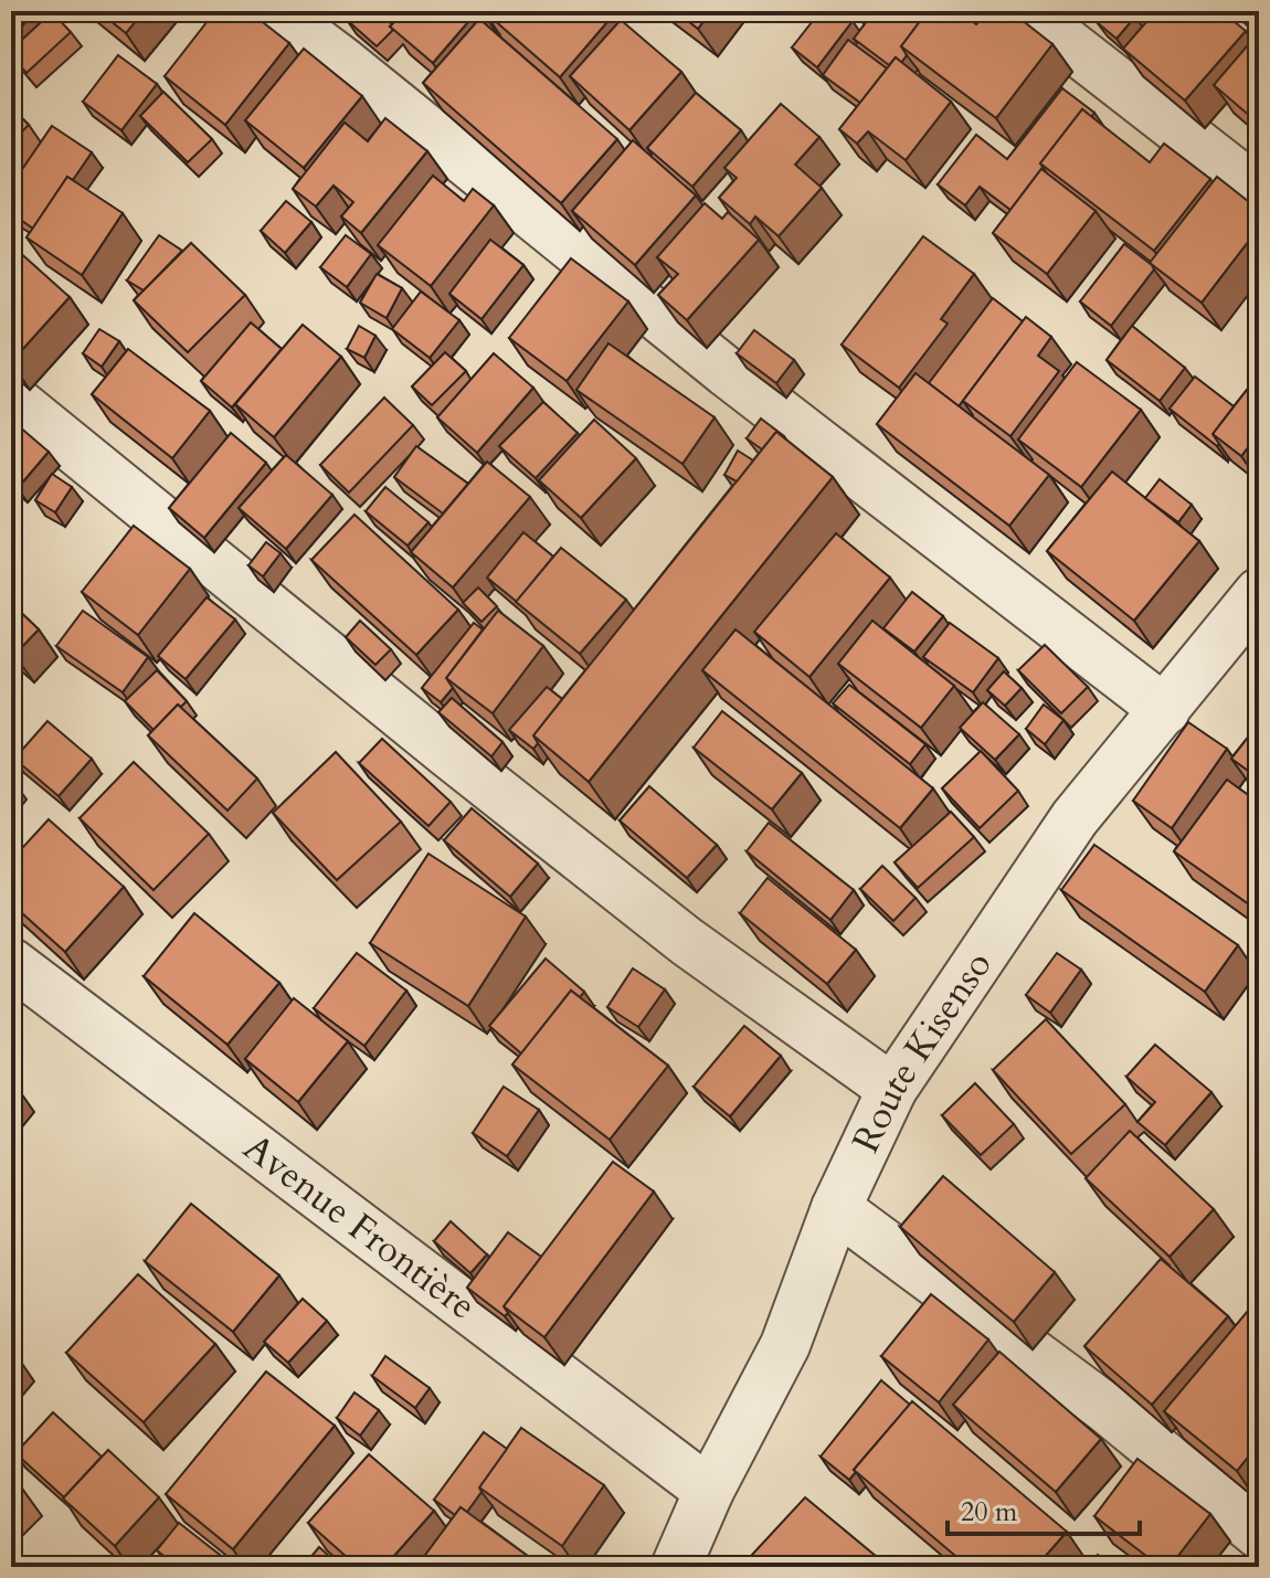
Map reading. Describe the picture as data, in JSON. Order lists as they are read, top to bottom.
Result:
{
  "streets": {
    "street": ["Route Kisenso", "Avenue Frontière"]
  },
  "crossings": [
    ["Route Kisenso", "Avenue Frontière"]
  ],
  "scale_bar": "20 m"
}
